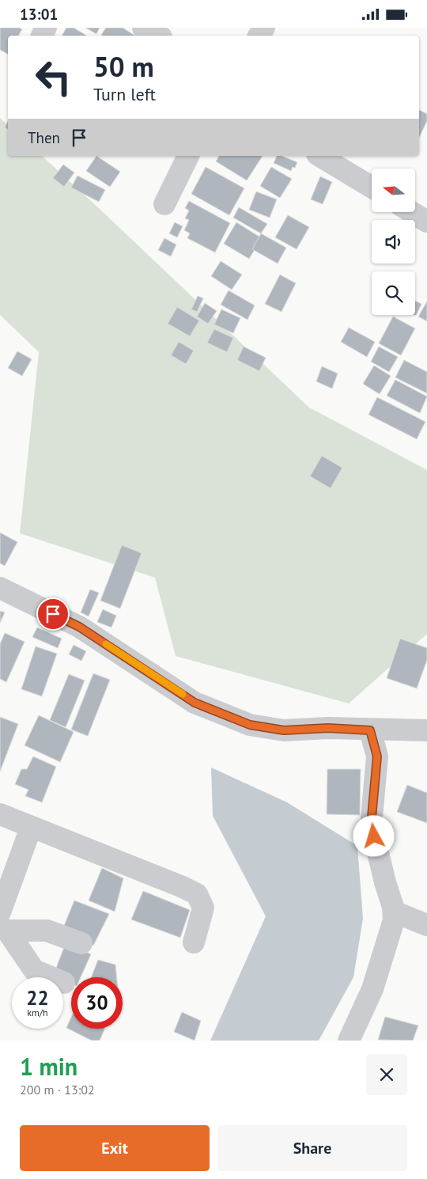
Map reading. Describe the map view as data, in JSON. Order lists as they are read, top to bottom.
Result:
{
  "north": "left",
  "page": {
    "status": "13:01",
    "turn": ["50 m", "Turn left"],
    "then": "Then",
    "speed": "22 km/h",
    "limit": "30",
    "heading": ["1 min", "200 m · 13:02"],
    "buttons": ["Exit", "Share"]
  }
}
